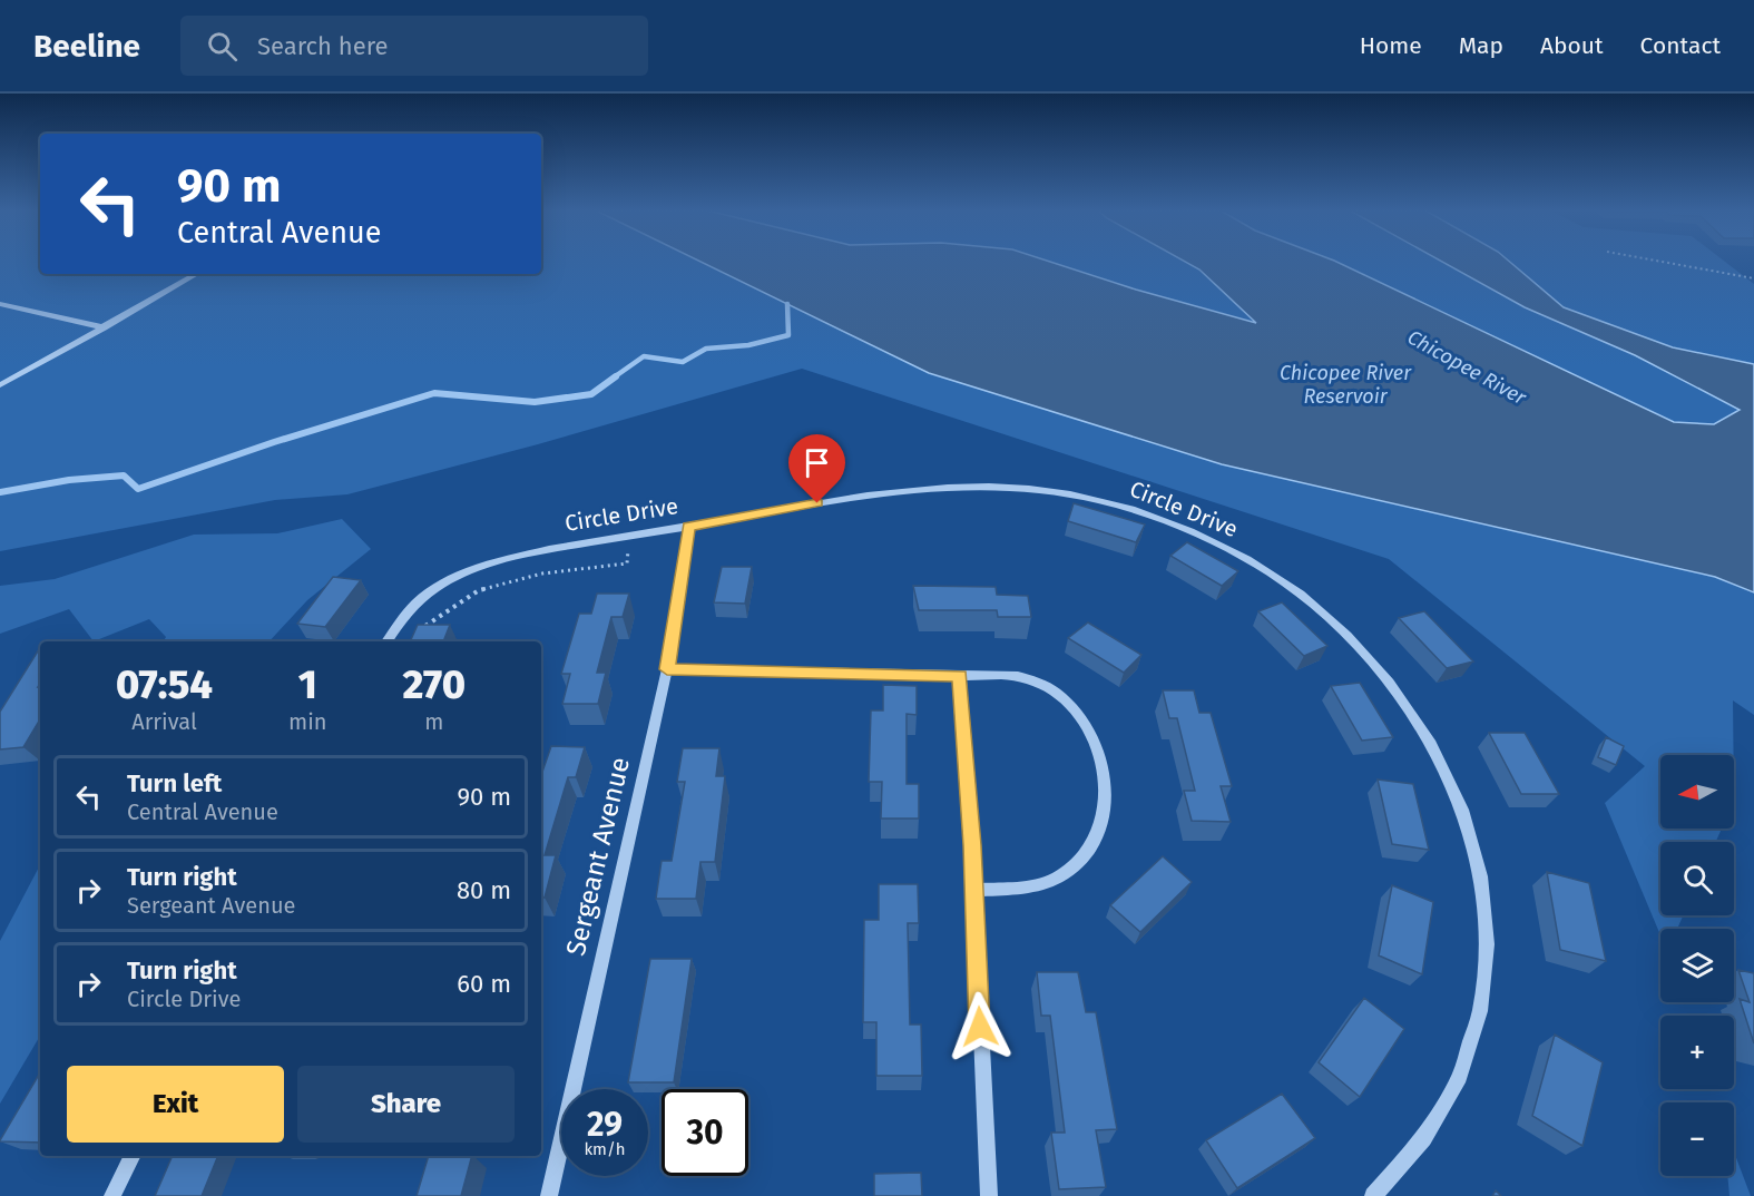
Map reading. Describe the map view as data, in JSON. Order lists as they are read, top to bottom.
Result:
{
  "streets": {
    "street": ["Circle Drive", "Sergeant Avenue"]
  },
  "crossings": [
    ["Circle Drive", "Sergeant Avenue"]
  ],
  "water": ["Chicopee River", "Chicopee River Reservoir"],
  "north": "left",
  "page": {
    "header": "Beeline",
    "search": "Search here",
    "nav": [
      "Home",
      "Map",
      "About",
      "Contact"
    ],
    "turn": ["90 m", "Central Avenue"],
    "eta": [
      "07:54",
      "Arrival",
      "1",
      "min",
      "270",
      "m"
    ],
    "map_buttons": ["+", "−"],
    "list": [
      {
        "name": "Turn left",
        "note": "Central Avenue",
        "value": "90 m"
      },
      {
        "name": "Turn right",
        "note": "Sergeant Avenue",
        "value": "80 m"
      },
      {
        "name": "Turn right",
        "note": "Circle Drive",
        "value": "60 m"
      }
    ],
    "buttons": ["Exit", "Share"],
    "speed": "29 km/h",
    "limit": "30"
  }
}
